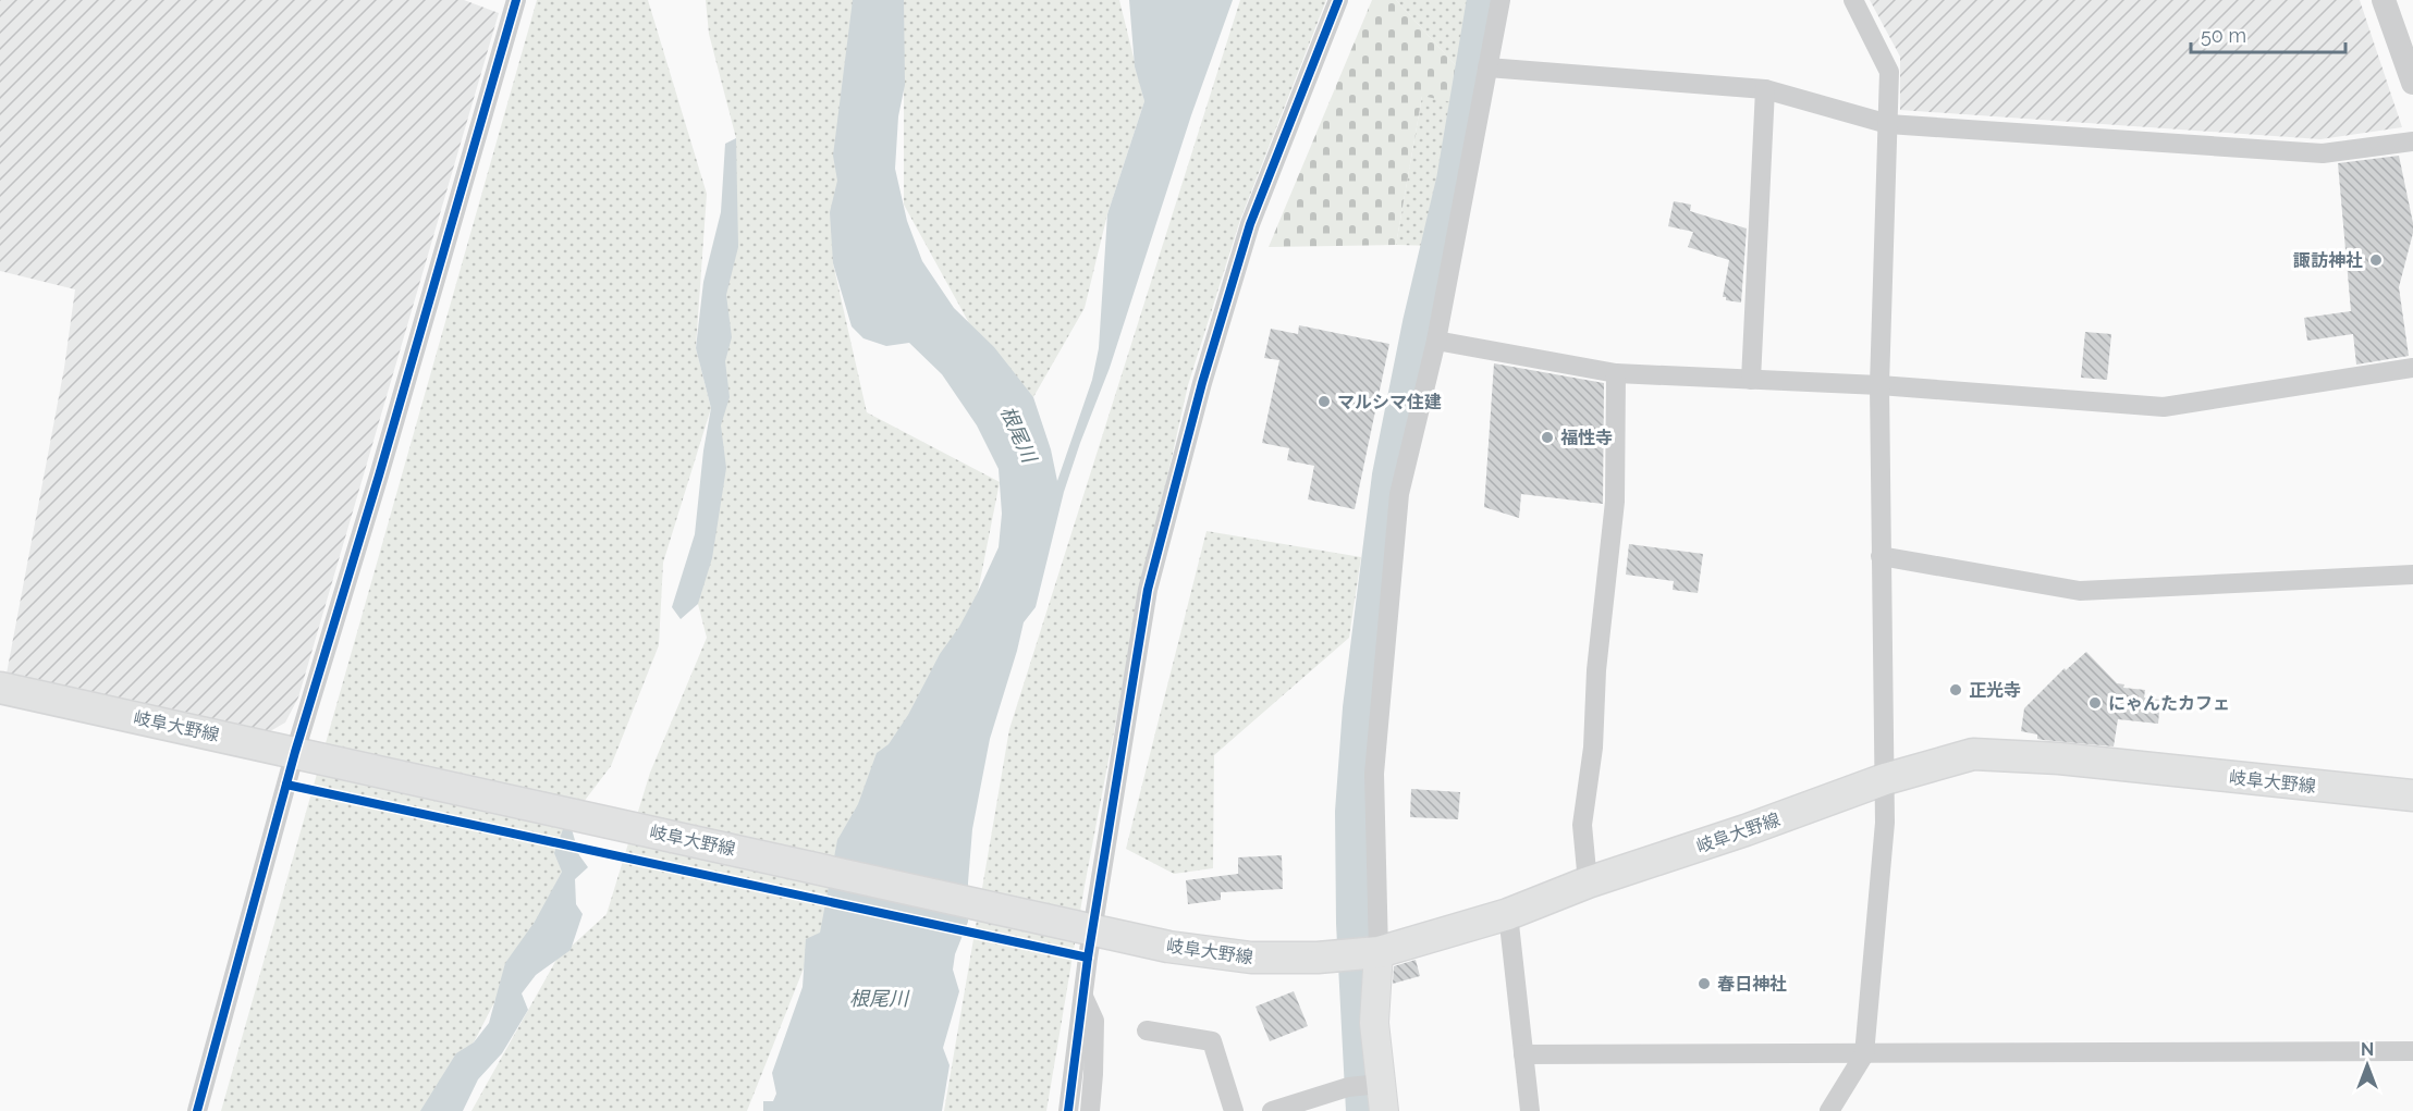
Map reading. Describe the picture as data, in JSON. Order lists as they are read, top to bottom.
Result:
{
  "streets": {
    "main road": ["岐阜大野線"]
  },
  "water": ["根尾川"],
  "places": [
    "諏訪神社",
    "マルシマ住建",
    "福性寺",
    "正光寺",
    "にゃんたカフェ",
    "春日神社"
  ],
  "scale_bar": "50 m",
  "north": "top"
}
